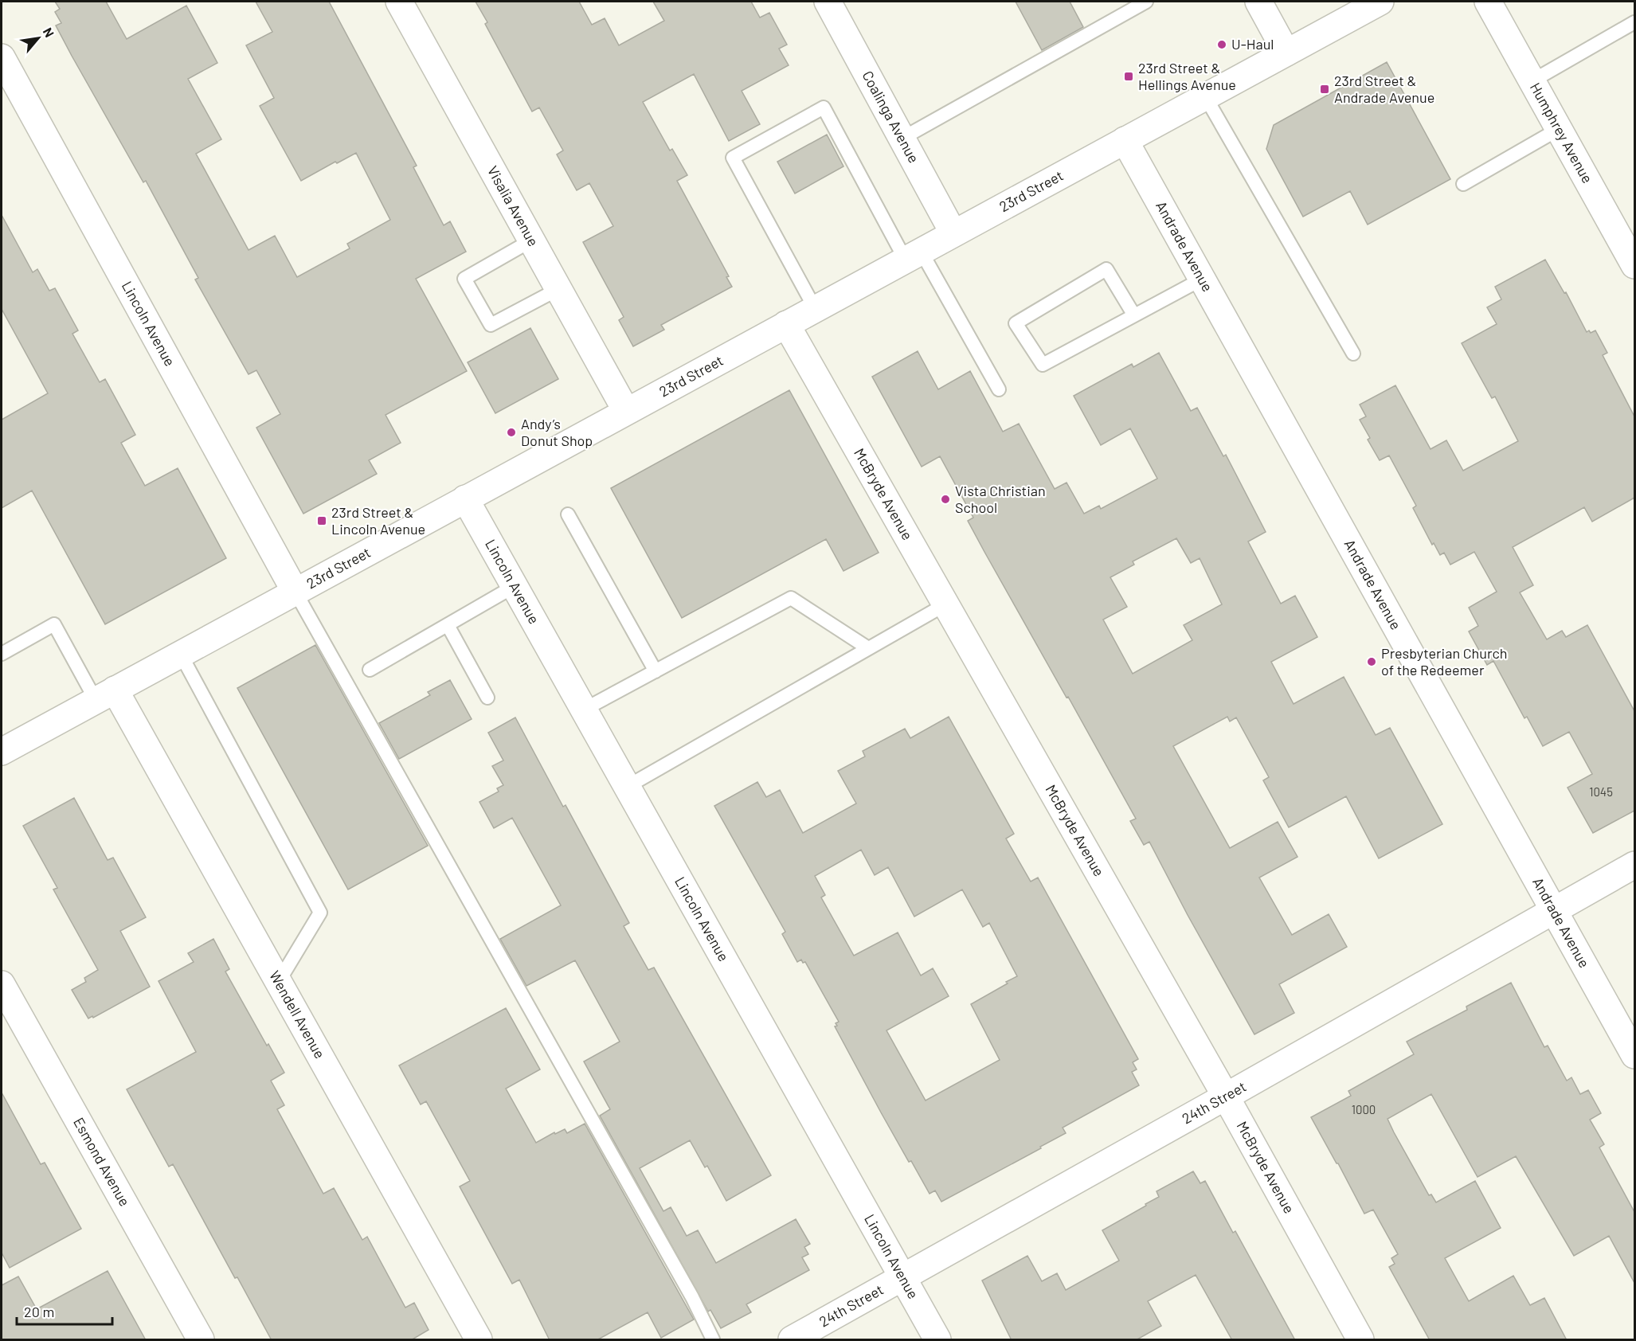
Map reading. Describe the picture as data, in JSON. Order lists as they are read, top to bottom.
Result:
{
  "streets": {
    "street": [
      "Coalinga Avenue",
      "Humphrey Avenue",
      "23rd Street",
      "Visalia Avenue",
      "Andrade Avenue",
      "Lincoln Avenue",
      "McBryde Avenue",
      "Wendell Avenue",
      "24th Street",
      "Esmond Avenue"
    ]
  },
  "crossings": [
    ["Coalinga Avenue", "23rd Street"],
    ["23rd Street", "Visalia Avenue"],
    ["23rd Street", "Andrade Avenue"],
    ["23rd Street", "Lincoln Avenue"],
    ["23rd Street", "McBryde Avenue"],
    ["23rd Street", "Wendell Avenue"],
    ["Andrade Avenue", "24th Street"],
    ["Lincoln Avenue", "24th Street"],
    ["McBryde Avenue", "24th Street"]
  ],
  "places": {
    "other": [
      "U-Haul",
      "Andy’s Donut Shop",
      "Vista Christian School",
      "Presbyterian Church of the Redeemer"
    ],
    "transit": ["23rd Street & Hellings Avenue", "23rd Street & Andrade Avenue", "23rd Street & Lincoln Avenue"]
  },
  "house_numbers": ["1045", "1000"],
  "scale_bar": "20 m",
  "north": "top right"
}
